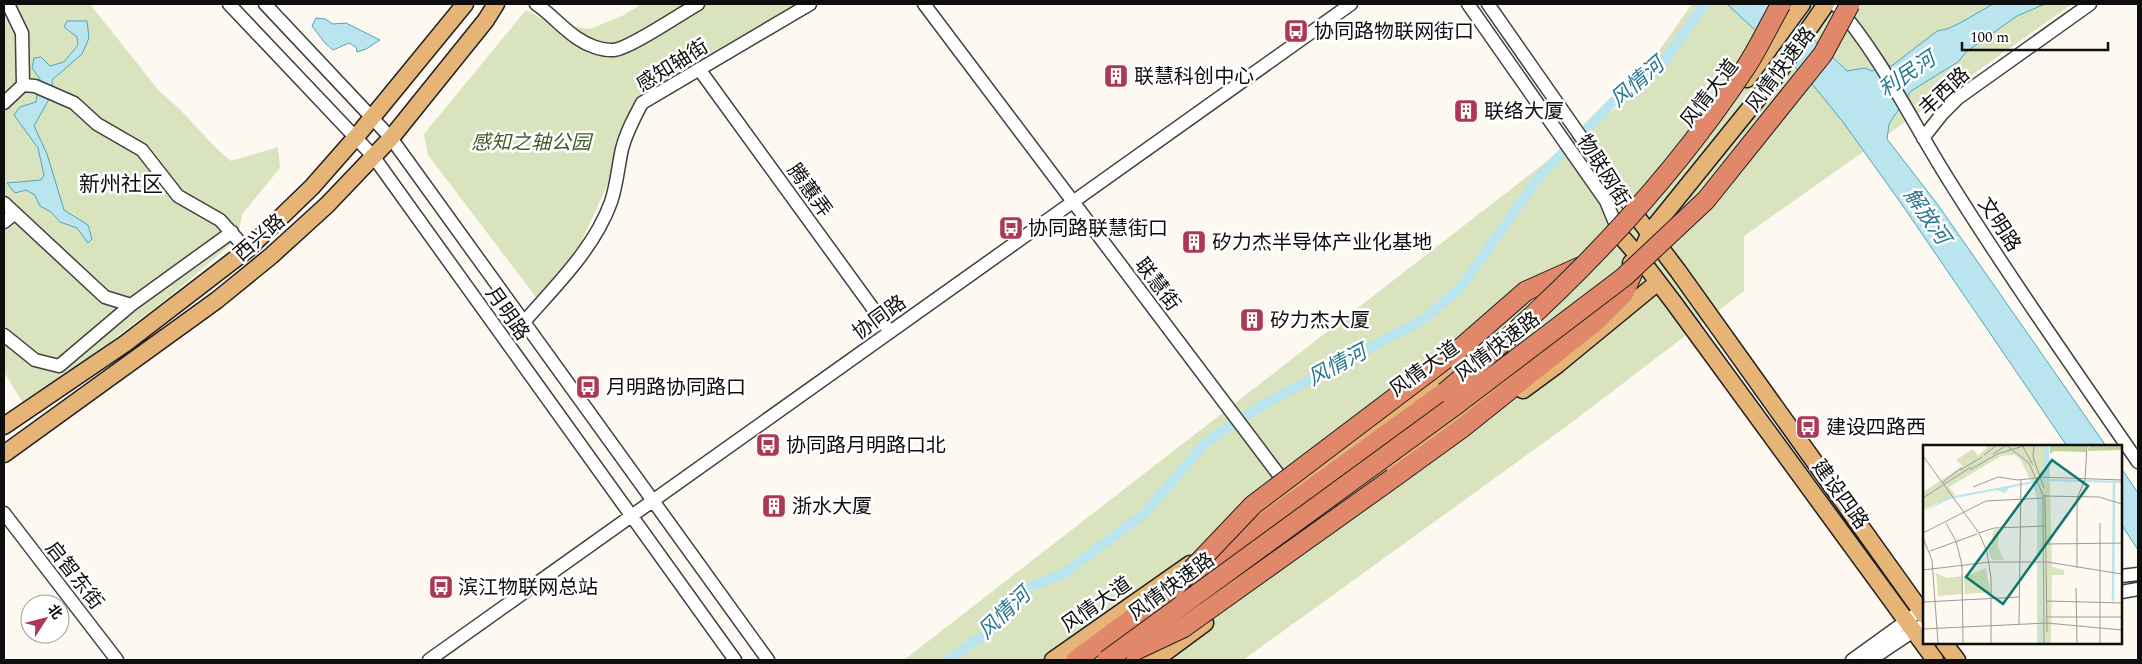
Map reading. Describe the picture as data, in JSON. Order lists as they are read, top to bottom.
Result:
{
  "streets": {
    "highway": ["风情快速路"],
    "main road": ["风情大道", "西兴路", "建设四路"],
    "street": [
      "感知轴街",
      "丰西路",
      "物联网街",
      "腾蕙弄",
      "文明路",
      "联慧街",
      "月明路",
      "协同路",
      "启智东街"
    ]
  },
  "crossings": [
    ["感知轴街", "腾蕙弄"],
    ["感知轴街", "月明路"],
    ["丰西路", "文明路"],
    ["风情大道", "物联网街"],
    ["风情大道", "联慧街"],
    ["风情大道", "建设四路"],
    ["物联网街", "建设四路"],
    ["腾蕙弄", "协同路"],
    ["西兴路", "月明路"],
    ["联慧街", "协同路"],
    ["月明路", "协同路"]
  ],
  "districts": ["新州社区"],
  "water": ["利民河", "风情河", "解放河"],
  "parks": ["感知之轴公园"],
  "places": {
    "bus stop": [
      "协同路物联网街口",
      "协同路联慧街口",
      "月明路协同路口",
      "建设四路西",
      "协同路月明路口北",
      "滨江物联网总站"
    ],
    "building": [
      "联慧科创中心",
      "联络大厦",
      "矽力杰半导体产业化基地",
      "矽力杰大厦",
      "浙水大厦"
    ]
  },
  "scale_bar": "100 m",
  "north": "top right"
}
